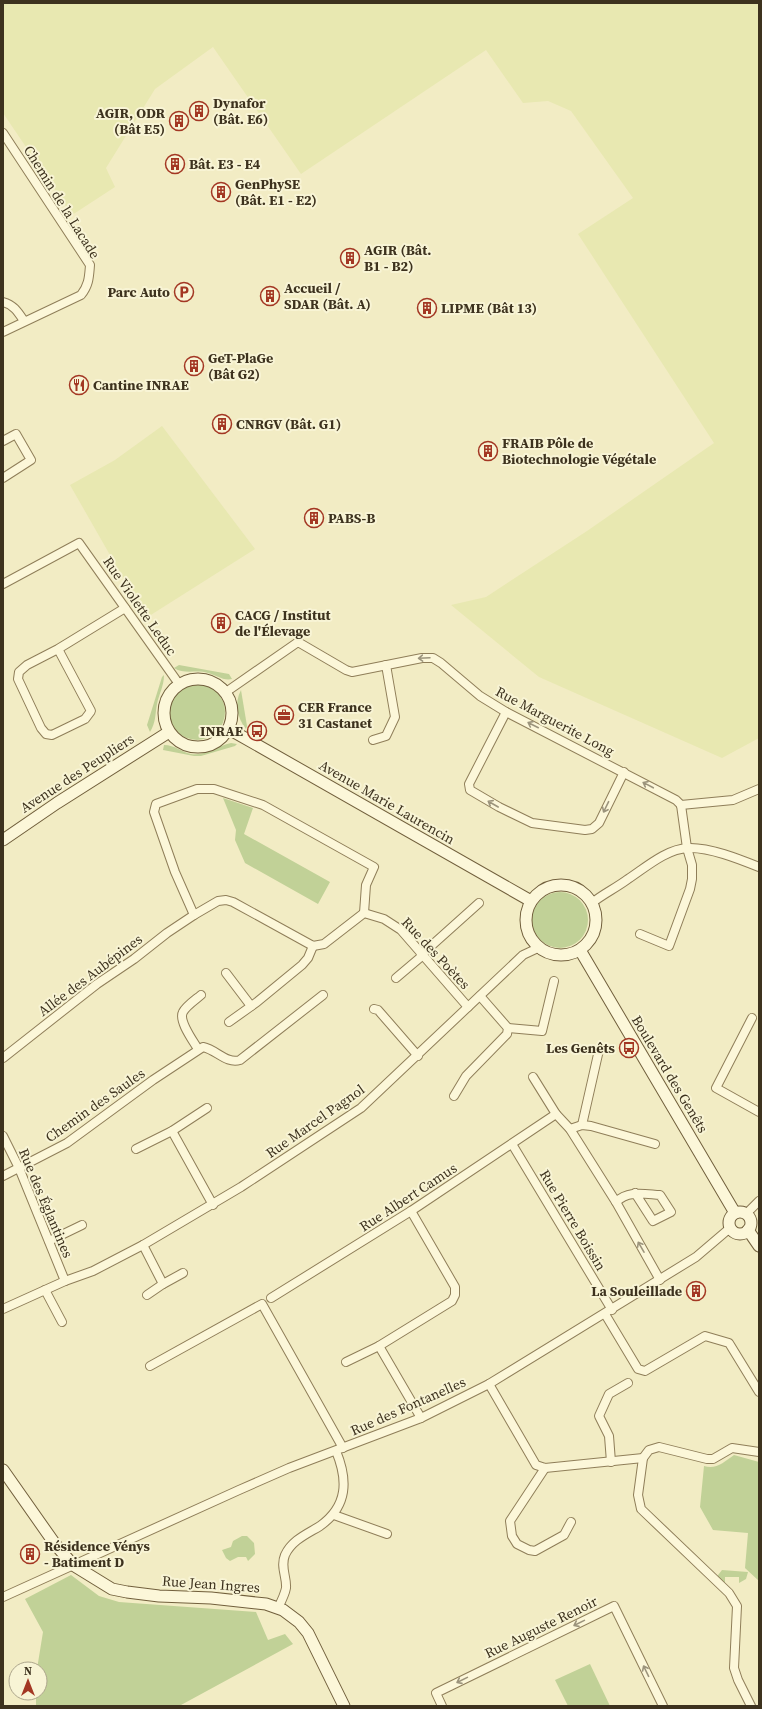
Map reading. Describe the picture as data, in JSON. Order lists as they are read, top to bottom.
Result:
{
  "streets": {
    "street": [
      "Chemin de la Lacade",
      "Rue Violette Leduc",
      "Rue Marguerite Long",
      "Avenue des Peupliers",
      "Avenue Marie Laurencin",
      "Rue des Poètes",
      "Allée des Aubépines",
      "Boulevard des Genêts",
      "Chemin des Saules",
      "Rue Marcel Pagnol",
      "Rue Albert Camus",
      "Rue des Églantines",
      "Rue Pierre Boissin",
      "Rue des Fontanelles",
      "Rue Jean Ingres",
      "Rue Auguste Renoir"
    ]
  },
  "crossings": [
    ["Rue Violette Leduc", "Rue Marguerite Long"],
    ["Rue Violette Leduc", "Avenue des Peupliers"],
    ["Rue Violette Leduc", "Avenue Marie Laurencin"],
    ["Rue Marguerite Long", "Avenue des Peupliers"],
    ["Rue Marguerite Long", "Avenue Marie Laurencin"],
    ["Avenue des Peupliers", "Avenue Marie Laurencin"],
    ["Avenue Marie Laurencin", "Boulevard des Genêts"],
    ["Avenue Marie Laurencin", "Rue Marcel Pagnol"],
    ["Rue des Poètes", "Rue Marcel Pagnol"],
    ["Boulevard des Genêts", "Rue Marcel Pagnol"],
    ["Boulevard des Genêts", "Rue des Fontanelles"],
    ["Chemin des Saules", "Rue des Églantines"],
    ["Rue Marcel Pagnol", "Rue des Églantines"],
    ["Rue Albert Camus", "Rue Pierre Boissin"],
    ["Rue Pierre Boissin", "Rue des Fontanelles"],
    ["Rue des Fontanelles", "Rue Jean Ingres"]
  ],
  "one_way": ["Rue Marguerite Long"],
  "places": {
    "building": [
      "Dynafor (Bât. E6)",
      "AGIR, ODR (Bât E5)",
      "Bât. E3 - E4",
      "GenPhySE (Bât. E1 - E2)",
      "AGIR (Bât. B1 - B2)",
      "Accueil / SDAR (Bât. A)",
      "LIPME (Bât 13)",
      "GeT-PlaGe (Bât G2)",
      "CNRGV (Bât. G1)",
      "FRAIB Pôle de Biotechnologie Végétale",
      "PABS-B",
      "CACG / Institut de l'Élevage",
      "La Souleillade",
      "Résidence Vénys - Batiment D"
    ],
    "parking": ["Parc Auto"],
    "restaurant": ["Cantine INRAE"],
    "office": ["CER France 31 Castanet"],
    "bus stop": ["INRAE", "Les Genêts"]
  },
  "north": "top"
}
